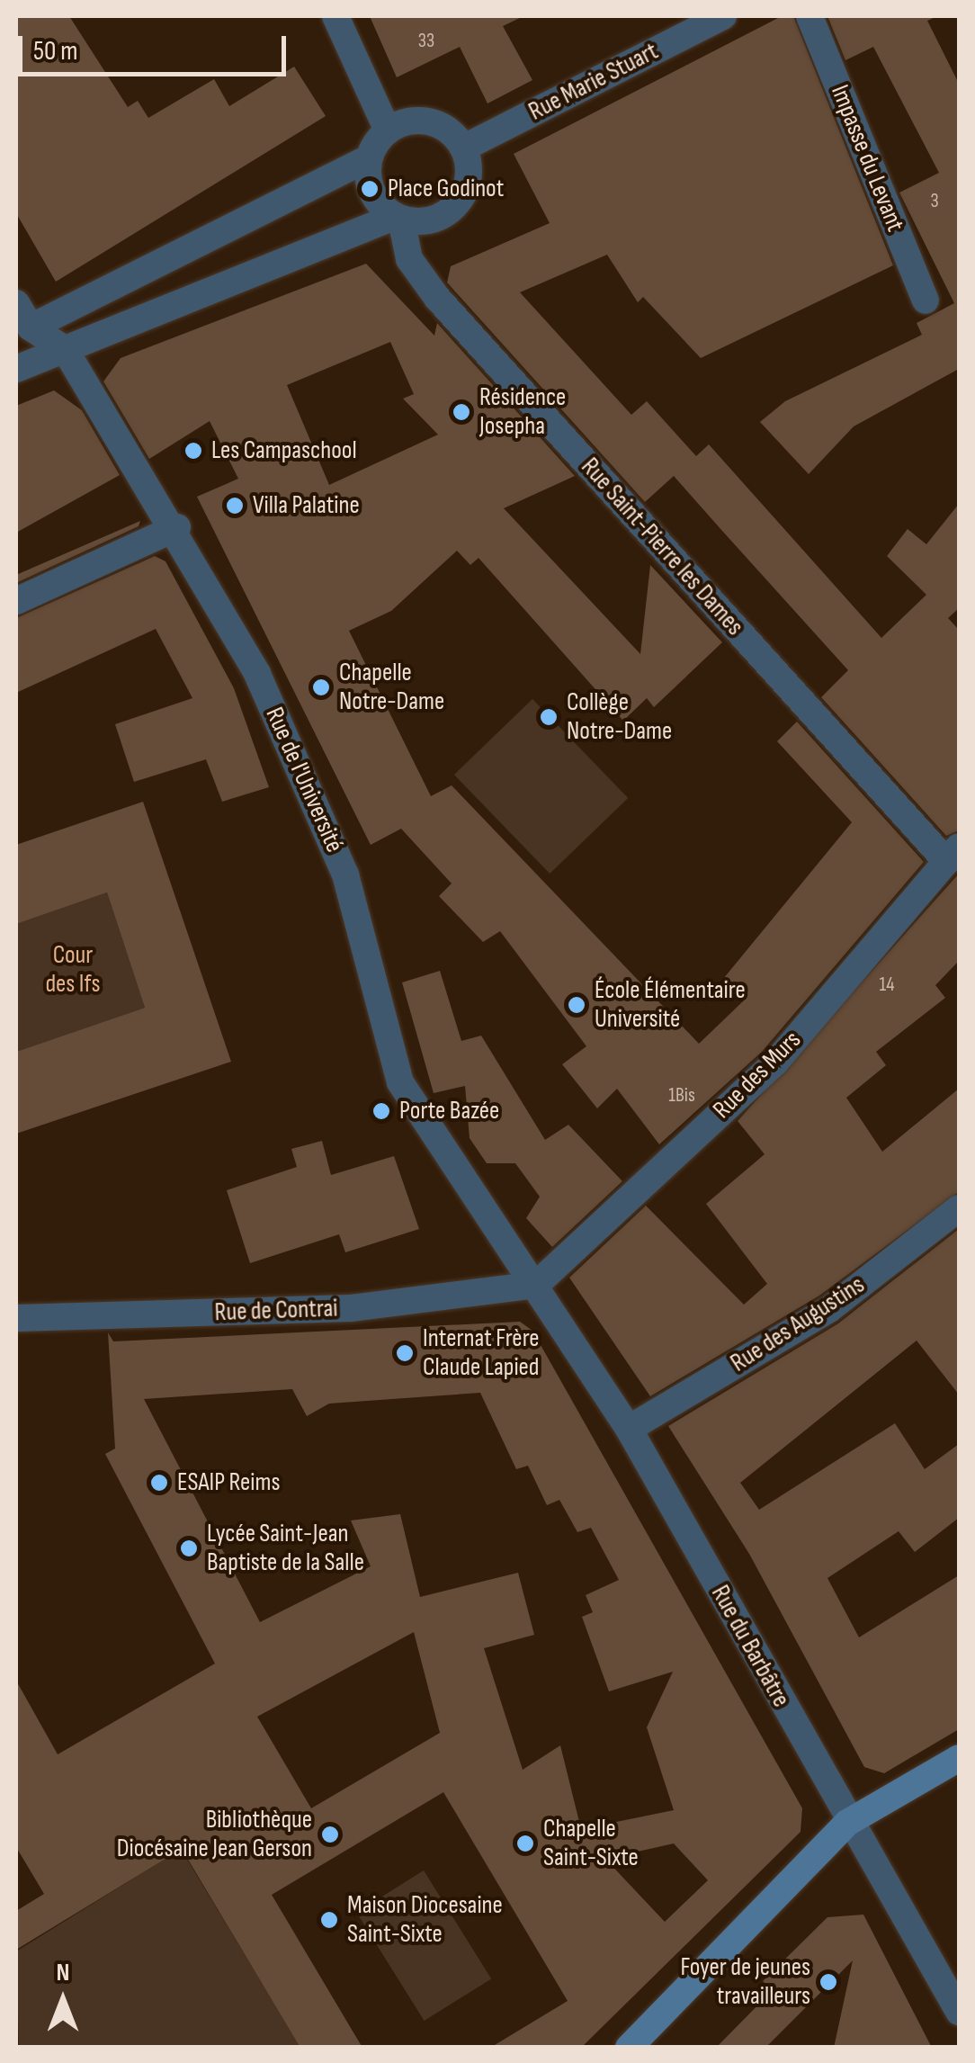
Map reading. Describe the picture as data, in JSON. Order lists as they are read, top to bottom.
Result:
{
  "streets": {
    "street": [
      "Rue Marie Stuart",
      "Impasse du Levant",
      "Rue Saint-Pierre les Dames",
      "Rue de l'Université",
      "Rue des Murs",
      "Rue de Contrai",
      "Rue des Augustins",
      "Rue du Barbâtre"
    ]
  },
  "crossings": [
    ["Rue Marie Stuart", "Rue Saint-Pierre les Dames"],
    ["Rue Saint-Pierre les Dames", "Rue des Murs"],
    ["Rue de l'Université", "Rue des Murs"],
    ["Rue de l'Université", "Rue de Contrai"],
    ["Rue de l'Université", "Rue du Barbâtre"],
    ["Rue des Murs", "Rue de Contrai"],
    ["Rue des Murs", "Rue du Barbâtre"],
    ["Rue de Contrai", "Rue du Barbâtre"],
    ["Rue des Augustins", "Rue du Barbâtre"]
  ],
  "parks": ["Cour des Ifs"],
  "places": [
    "Place Godinot",
    "Résidence Josepha",
    "Les Campaschool",
    "Villa Palatine",
    "Chapelle Notre-Dame",
    "Collège Notre-Dame",
    "École Élémentaire Université",
    "Porte Bazée",
    "Internat Frère Claude Lapied",
    "ESAIP Reims",
    "Lycée Saint-Jean Baptiste de la Salle",
    "Bibliothèque Diocésaine Jean Gerson",
    "Chapelle Saint-Sixte",
    "Maison Diocesaine Saint-Sixte",
    "Foyer de jeunes travailleurs"
  ],
  "house_numbers": [
    "33",
    "3",
    "14",
    "1Bis"
  ],
  "scale_bar": "50 m",
  "north": "top"
}
